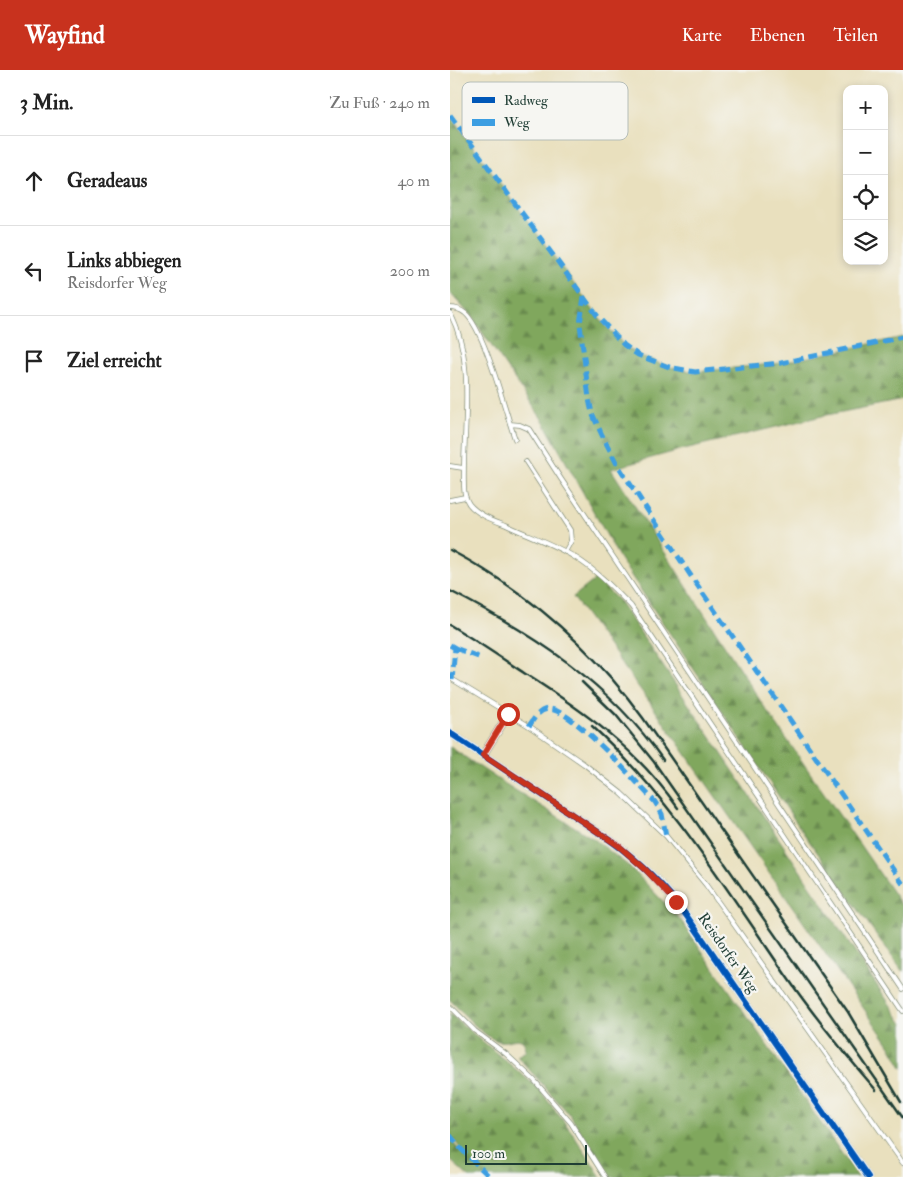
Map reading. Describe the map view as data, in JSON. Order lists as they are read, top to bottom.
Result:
{
  "streets": {
    "street": ["Reisdorfer Weg"]
  },
  "legend": ["Radweg", "Weg"],
  "scale_bar": "100 m",
  "page": {
    "header": "Wayfind",
    "nav": ["Karte", "Ebenen", "Teilen"],
    "heading": ["3 Min.", "Zu Fuß · 240 m"],
    "map_buttons": ["+", "−"],
    "list": [
      ["Geradeaus", "40 m"],
      ["Links abbiegen", "Reisdorfer Weg", "200 m"],
      "Ziel erreicht"
    ],
    "scale": "100 m"
  }
}
